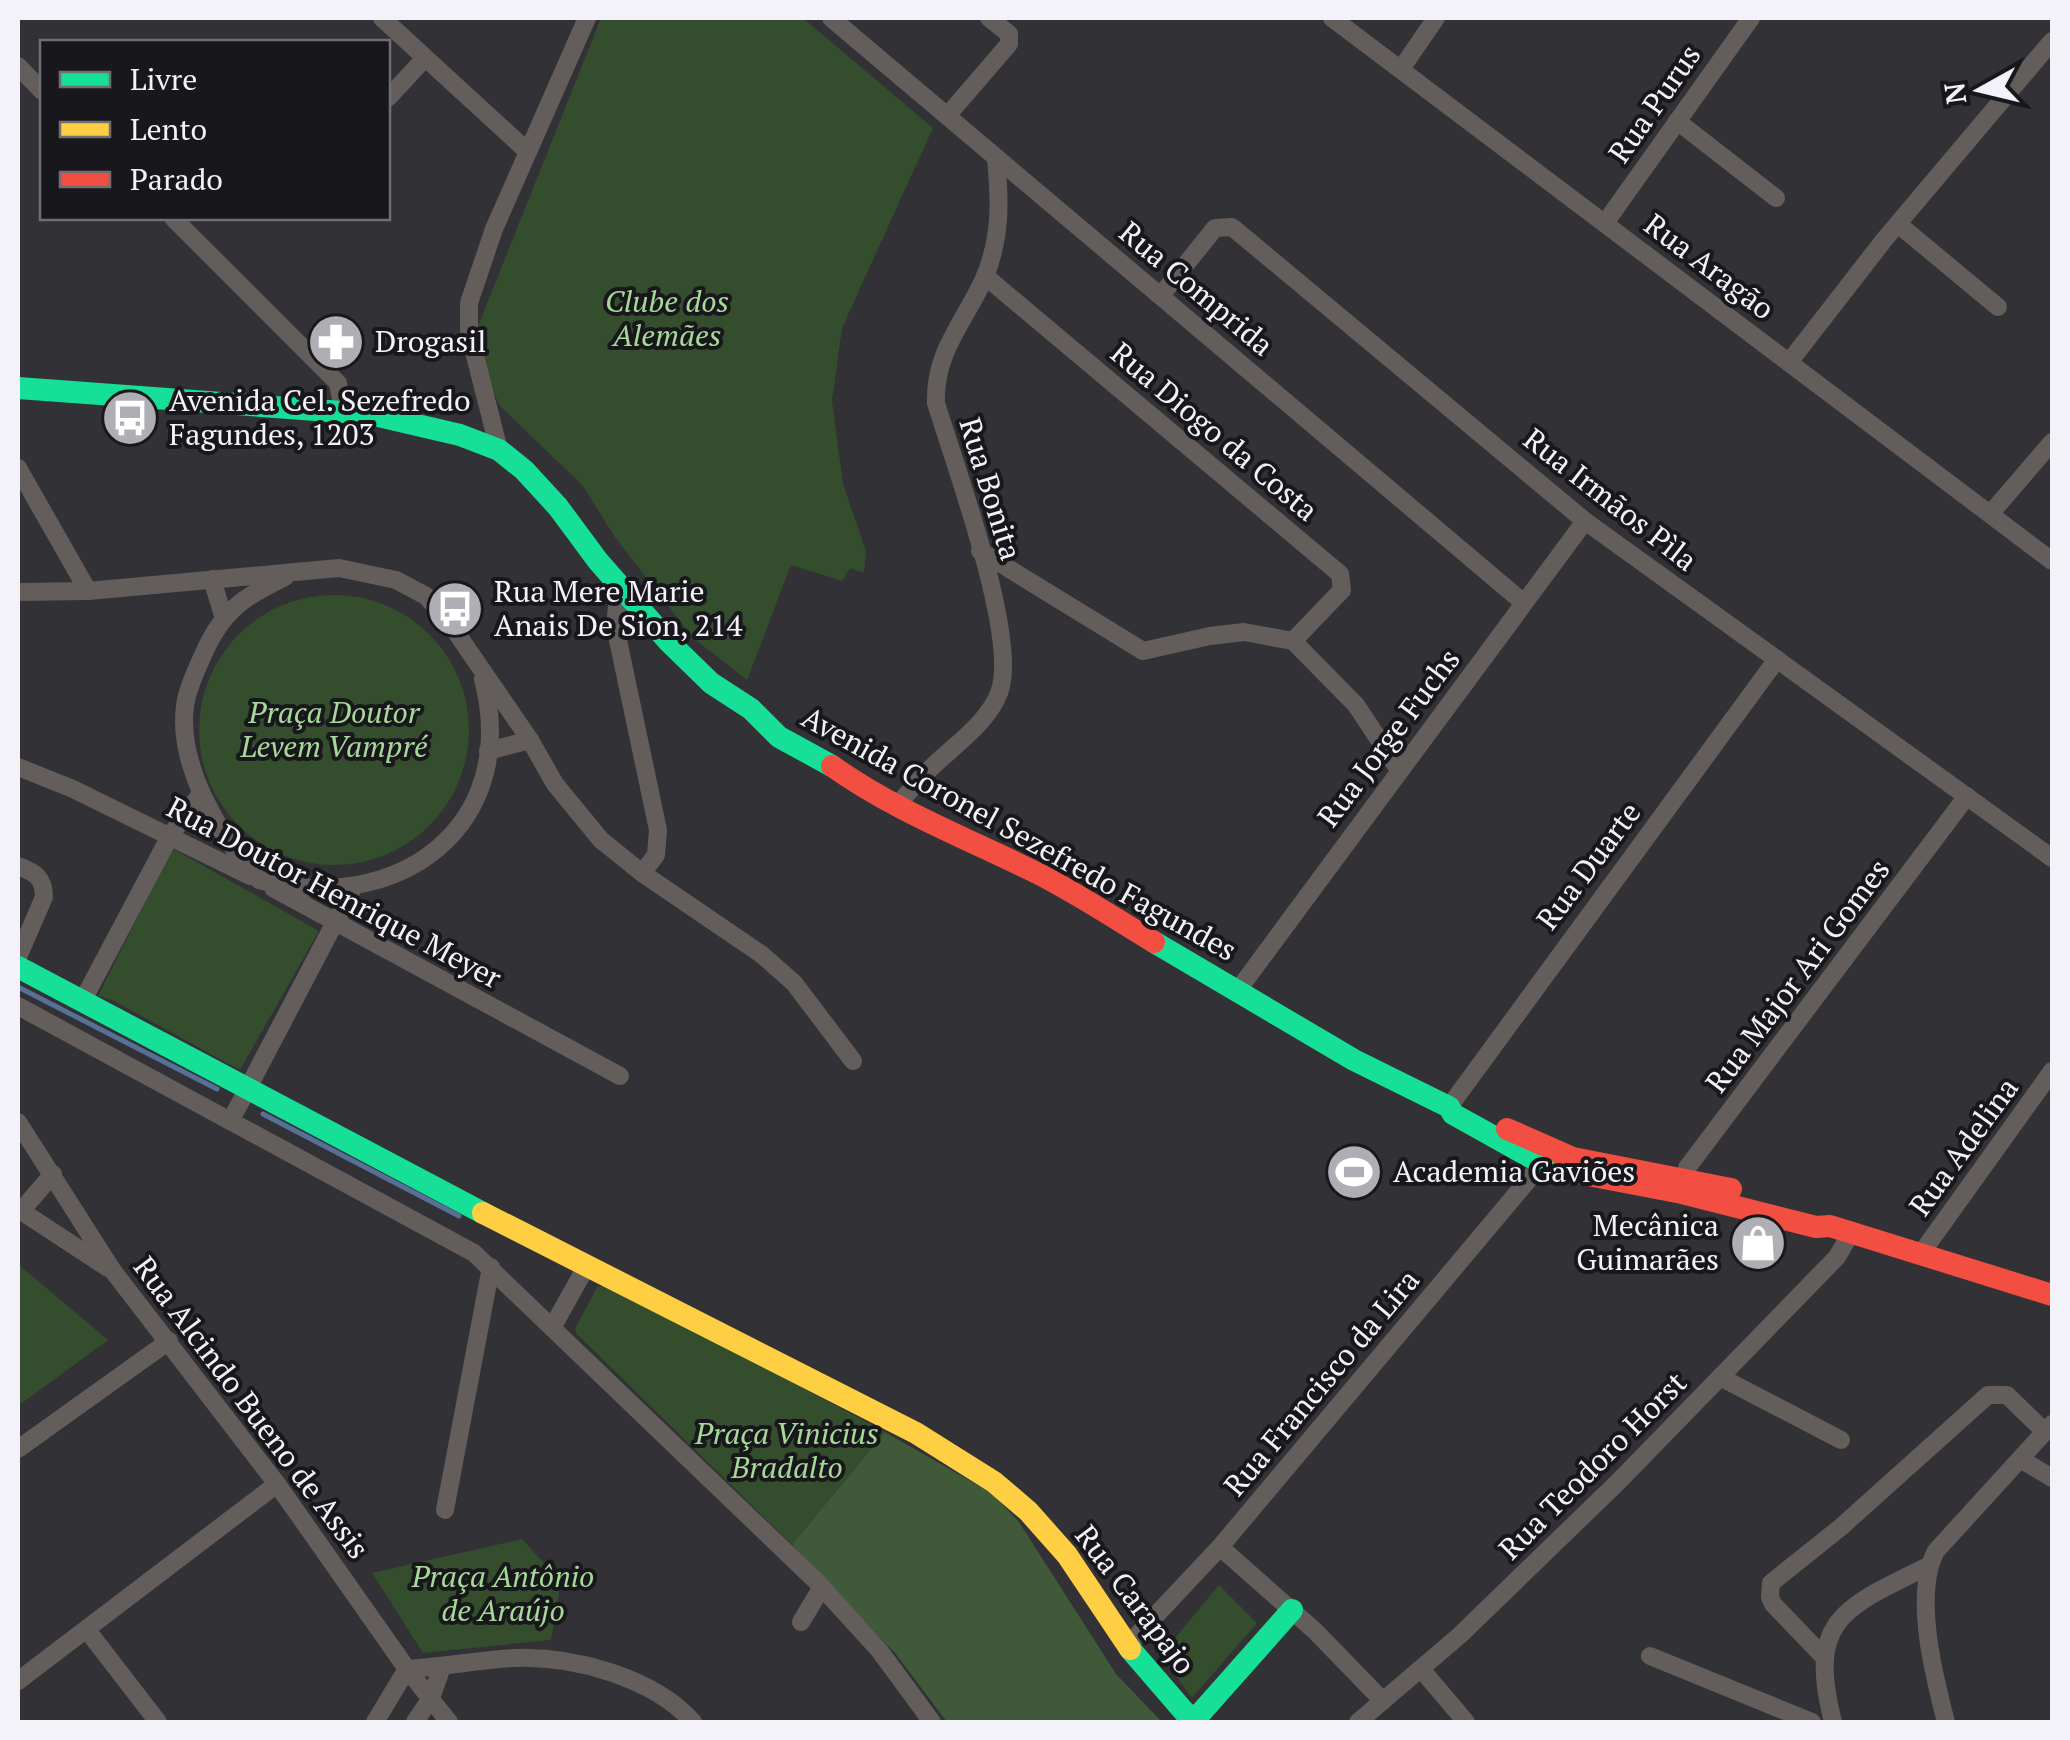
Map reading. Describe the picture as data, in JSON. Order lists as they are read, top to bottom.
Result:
{
  "streets": {
    "main road": ["Avenida Coronel Sezefredo Fagundes", "Rua Carapajo"],
    "street": [
      "Rua Purus",
      "Rua Aragão",
      "Rua Comprida",
      "Rua Diogo da Costa",
      "Rua Bonita",
      "Rua Irmãos Pìla",
      "Rua Jorge Fuchs",
      "Rua Duarte",
      "Rua Doutor Henrique Meyer",
      "Rua Major Ari Gomes",
      "Rua Adelina",
      "Rua Francisco da Lira",
      "Rua Alcindo Bueno de Assis",
      "Rua Teodoro Horst"
    ]
  },
  "crossings": [
    ["Rua Purus", "Rua Aragão"],
    ["Rua Comprida", "Rua Bonita"],
    ["Rua Comprida", "Rua Irmãos Pìla"],
    ["Rua Comprida", "Rua Jorge Fuchs"],
    ["Rua Diogo da Costa", "Rua Bonita"],
    ["Rua Bonita", "Avenida Coronel Sezefredo Fagundes"],
    ["Rua Irmãos Pìla", "Rua Jorge Fuchs"],
    ["Rua Irmãos Pìla", "Rua Duarte"],
    ["Rua Irmãos Pìla", "Rua Major Ari Gomes"],
    ["Rua Jorge Fuchs", "Avenida Coronel Sezefredo Fagundes"],
    ["Avenida Coronel Sezefredo Fagundes", "Rua Duarte"],
    ["Avenida Coronel Sezefredo Fagundes", "Rua Major Ari Gomes"],
    ["Avenida Coronel Sezefredo Fagundes", "Rua Francisco da Lira"],
    ["Avenida Coronel Sezefredo Fagundes", "Rua Teodoro Horst"],
    ["Rua Francisco da Lira", "Rua Carapajo"]
  ],
  "parks": [
    "Clube dos Alemães",
    "Praça Doutor Levem Vampré",
    "Praça Vinicius Bradalto",
    "Praça Antônio de Araújo"
  ],
  "places": {
    "pharmacy": ["Drogasil"],
    "bus stop": ["Avenida Cel. Sezefredo Fagundes, 1203", "Rua Mere Marie Anais De Sion, 214"],
    "sports": ["Academia Gaviões"],
    "shop": ["Mecânica Guimarães"]
  },
  "legend": ["Livre", "Lento", "Parado"],
  "north": "left"
}
